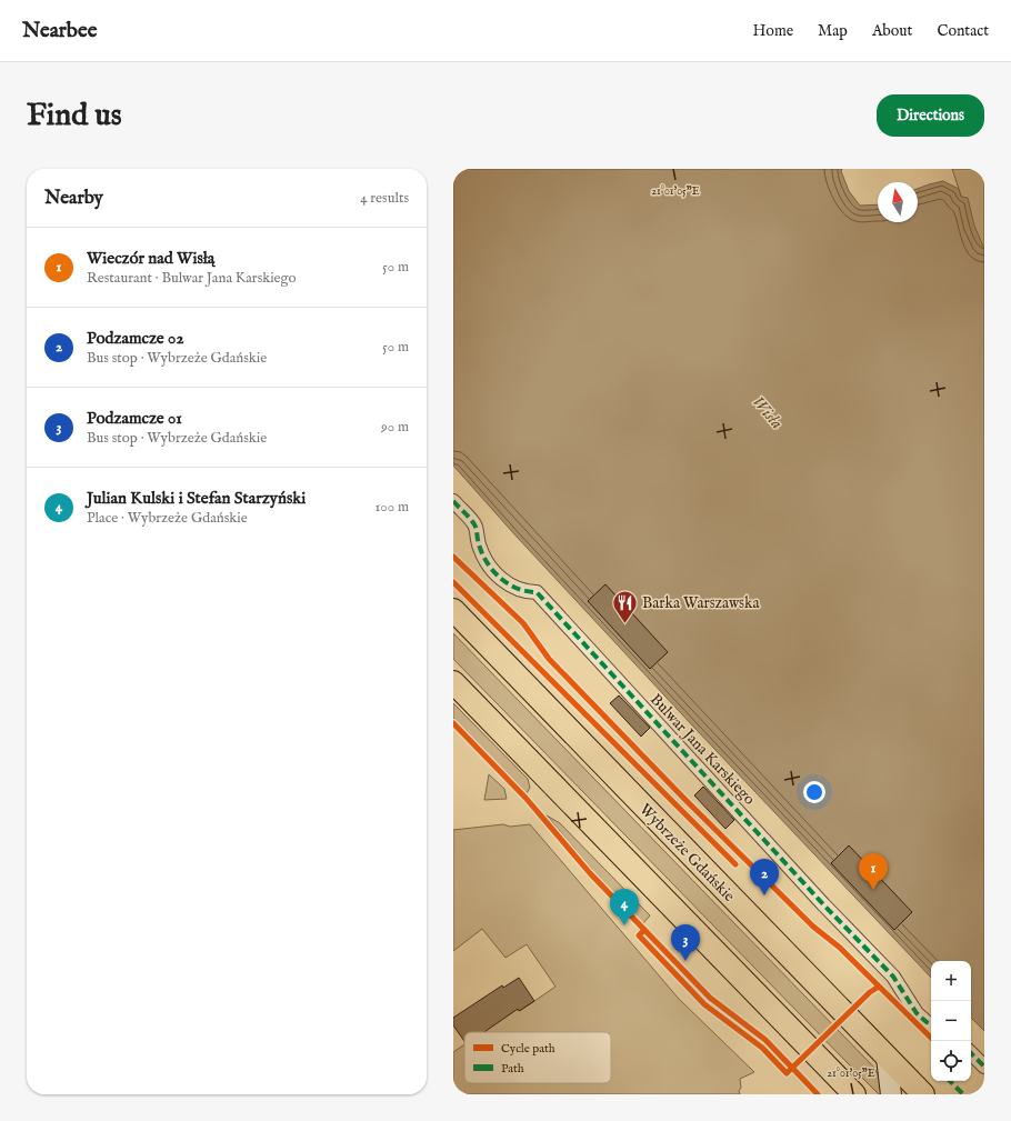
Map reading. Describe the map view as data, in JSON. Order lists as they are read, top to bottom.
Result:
{
  "streets": {
    "main road": ["Wybrzeże Gdańskie"],
    "street": ["Bulwar Jana Karskiego"]
  },
  "water": ["Wisła"],
  "places": {
    "restaurant": ["Barka Warszawska"]
  },
  "legend": ["Cycle path", "Path"],
  "north": "top",
  "page": {
    "header": "Nearbee",
    "nav": [
      "Home",
      "Map",
      "About",
      "Contact"
    ],
    "buttons": "Directions",
    "title": "Find us",
    "heading": ["Nearby", "4 results"],
    "list": [
      {
        "mark": "1",
        "name": "Wieczór nad Wisłą",
        "note": "Restaurant · Bulwar Jana Karskiego",
        "value": "50 m"
      },
      {
        "mark": "2",
        "name": "Podzamcze 02",
        "note": "Bus stop · Wybrzeże Gdańskie",
        "value": "50 m"
      },
      {
        "mark": "3",
        "name": "Podzamcze 01",
        "note": "Bus stop · Wybrzeże Gdańskie",
        "value": "90 m"
      },
      {
        "mark": "4",
        "name": "Julian Kulski i Stefan Starzyński",
        "note": "Place · Wybrzeże Gdańskie",
        "value": "100 m"
      }
    ],
    "pins": [
      "1",
      "2",
      "4",
      "3"
    ],
    "map_buttons": ["+", "−"]
  },
  "coordinates": ["21°01'05\"E"]
}
